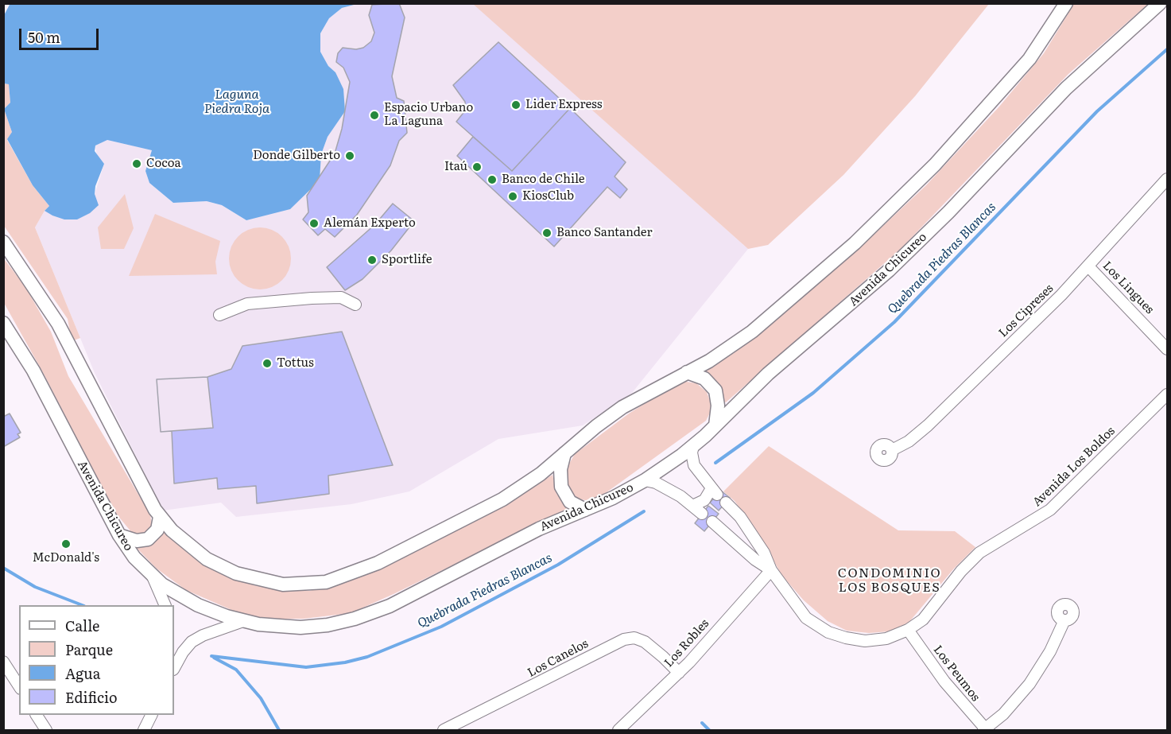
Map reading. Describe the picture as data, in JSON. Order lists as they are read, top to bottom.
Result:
{
  "streets": {
    "main road": ["Avenida Chicureo"],
    "street": [
      "Los Lingues",
      "Los Cipreses",
      "Avenida Los Boldos",
      "Los Robles",
      "Los Canelos",
      "Los Peumos"
    ]
  },
  "crossings": [
    ["Los Lingues", "Los Cipreses"],
    ["Avenida Los Boldos", "Los Robles"],
    ["Avenida Los Boldos", "Los Peumos"],
    ["Los Robles", "Los Canelos"]
  ],
  "districts": ["CONDOMINIO LOS BOSQUES"],
  "water": ["Laguna Piedra Roja", "Quebrada Piedras Blancas"],
  "places": [
    "Lider Express",
    "Espacio Urbano La Laguna",
    "Donde Gilberto",
    "Cocoa",
    "Itaú",
    "Banco de Chile",
    "KiosClub",
    "Alemán Experto",
    "Banco Santander",
    "Sportlife",
    "Tottus",
    "McDonald's"
  ],
  "legend": [
    "Calle",
    "Parque",
    "Agua",
    "Edificio"
  ],
  "scale_bar": "50 m"
}
